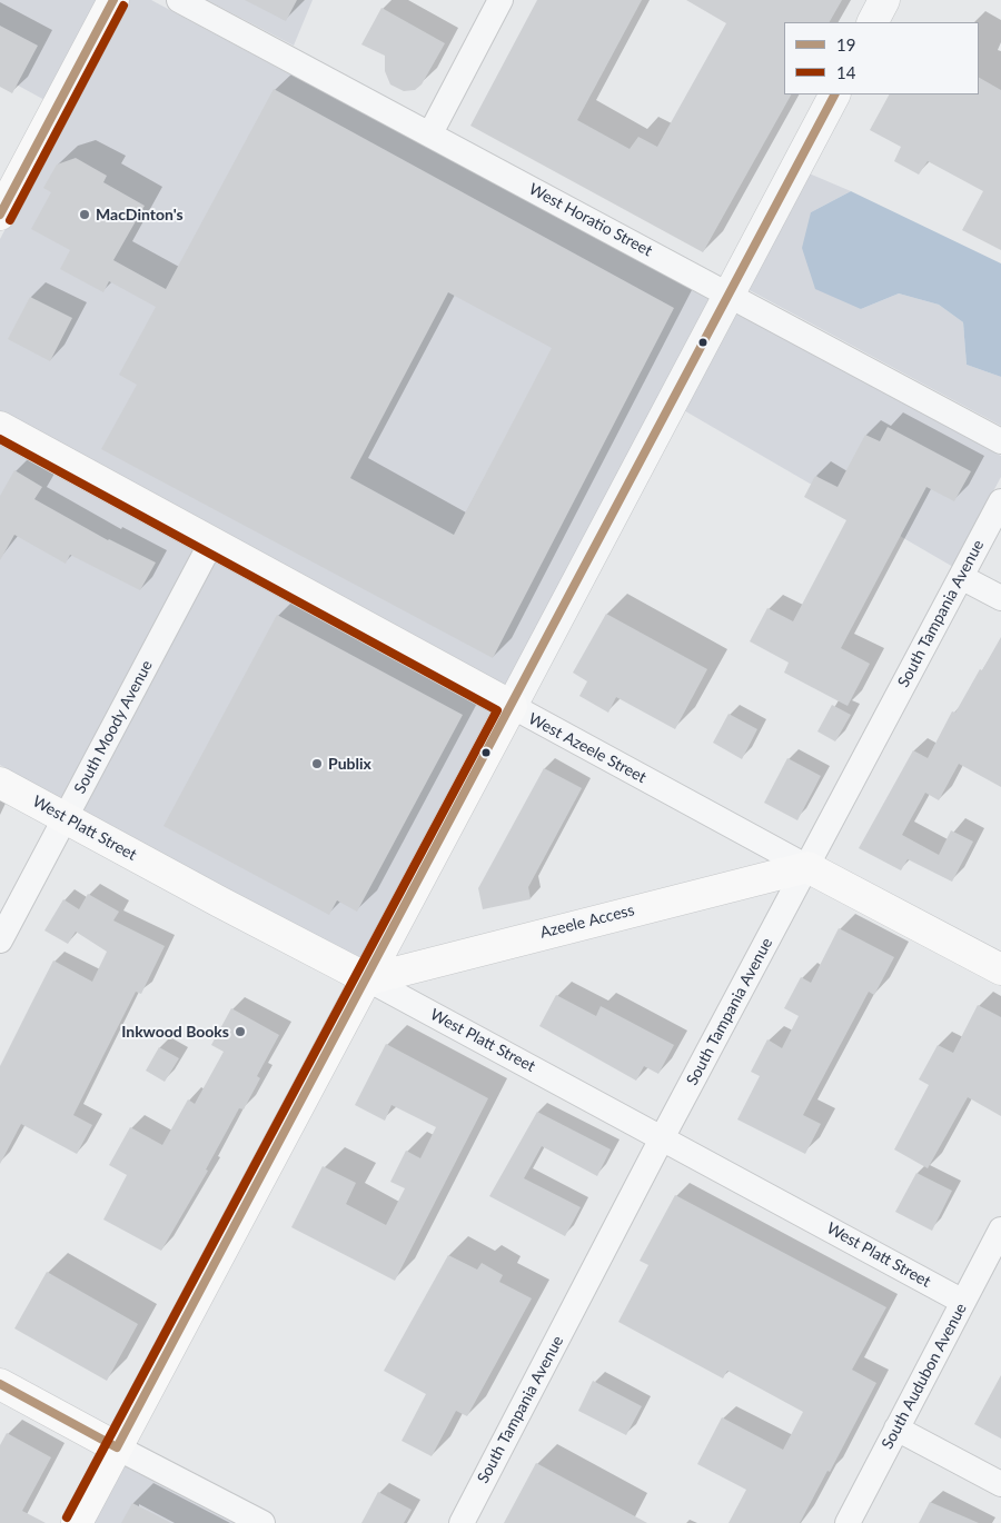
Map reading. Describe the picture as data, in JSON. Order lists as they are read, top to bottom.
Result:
{
  "streets": {
    "main road": ["West Azeele Street", "West Platt Street", "Azeele Access"],
    "street": [
      "West Horatio Street",
      "South Tampania Avenue",
      "South Moody Avenue",
      "South Audubon Avenue"
    ]
  },
  "crossings": [
    ["South Tampania Avenue", "West Azeele Street"],
    ["South Tampania Avenue", "West Platt Street"],
    ["South Tampania Avenue", "Azeele Access"],
    ["South Moody Avenue", "West Azeele Street"],
    ["South Moody Avenue", "West Platt Street"],
    ["West Azeele Street", "Azeele Access"],
    ["West Platt Street", "Azeele Access"],
    ["West Platt Street", "South Audubon Avenue"]
  ],
  "places": ["MacDinton's", "Publix", "Inkwood Books"],
  "lines": ["transit line 19", "transit line 14"],
  "legend": ["19", "14"]
}
